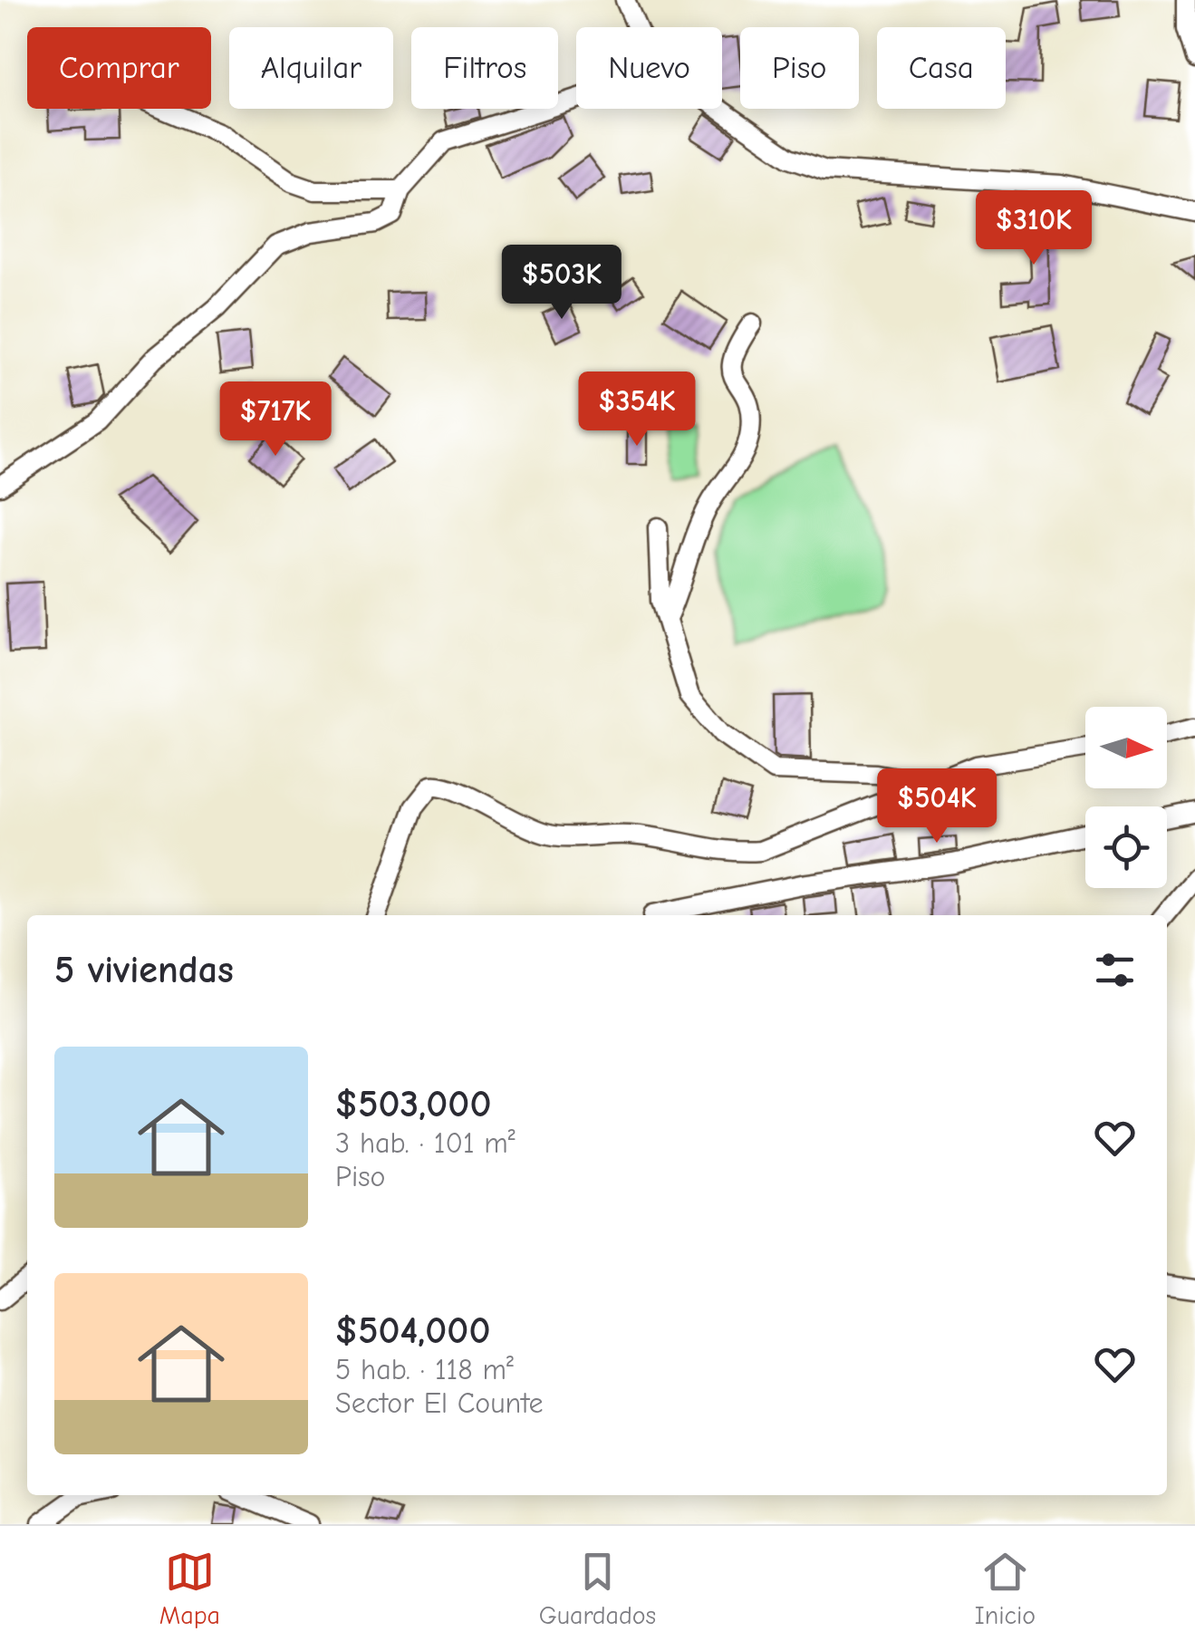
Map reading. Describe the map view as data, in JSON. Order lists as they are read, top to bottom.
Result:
{
  "north": "right",
  "page": {
    "chip": [
      "Comprar",
      "Alquilar",
      "Filtros",
      "Nuevo",
      "Piso",
      "Casa"
    ],
    "price": [
      "$310K",
      "$503K",
      "$354K",
      "$717K",
      "$504K"
    ],
    "heading": "5 viviendas",
    "list": [
      {
        "name": "$503,000",
        "note": "3 hab. · 101 m² · Piso"
      },
      {
        "name": "$504,000",
        "note": "5 hab. · 118 m² · Sector El Counte"
      }
    ],
    "tabs": ["Mapa", "Guardados", "Inicio"]
  }
}
